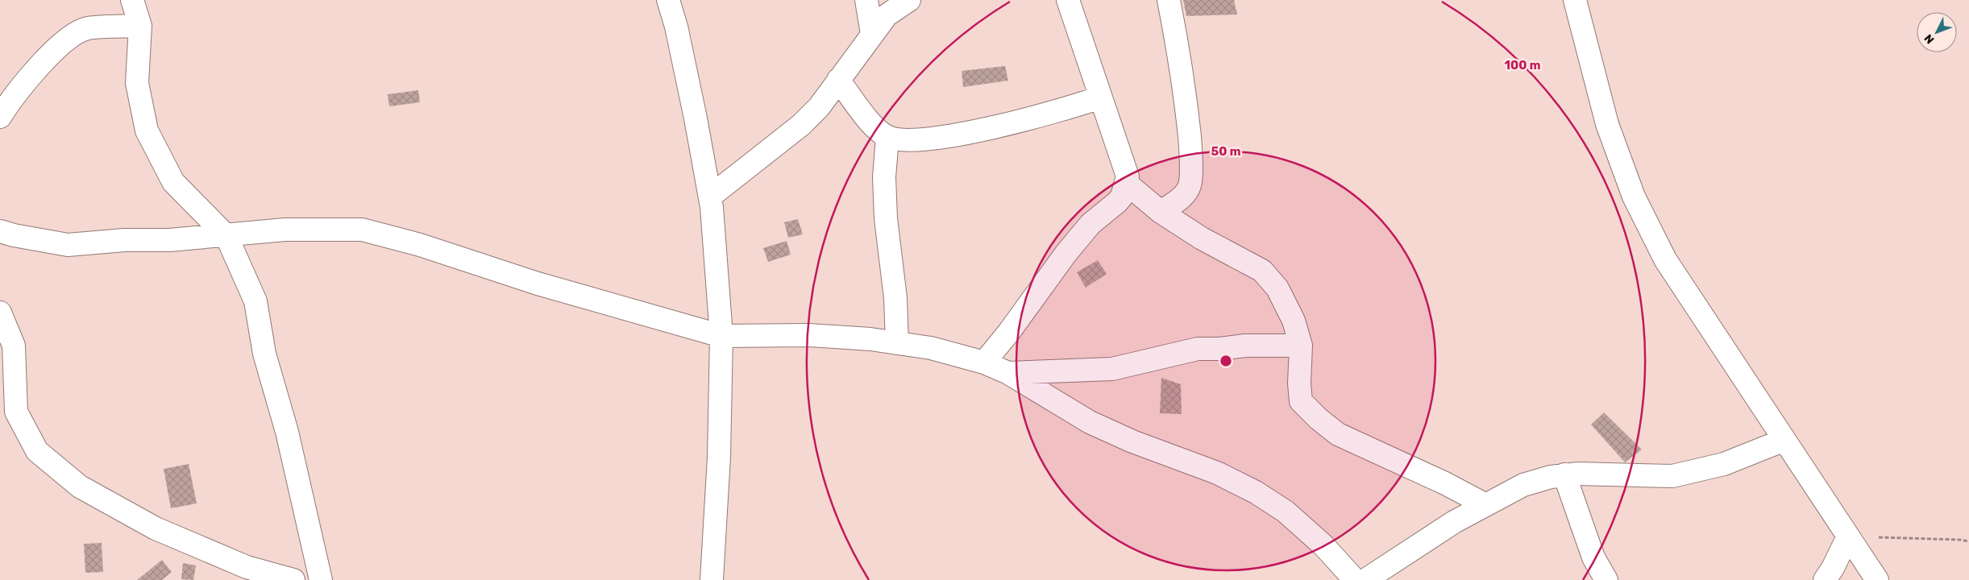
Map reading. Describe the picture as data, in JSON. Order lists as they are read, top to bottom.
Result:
{
  "north": "bottom left",
  "rings": ["100 m", "50 m"]
}
